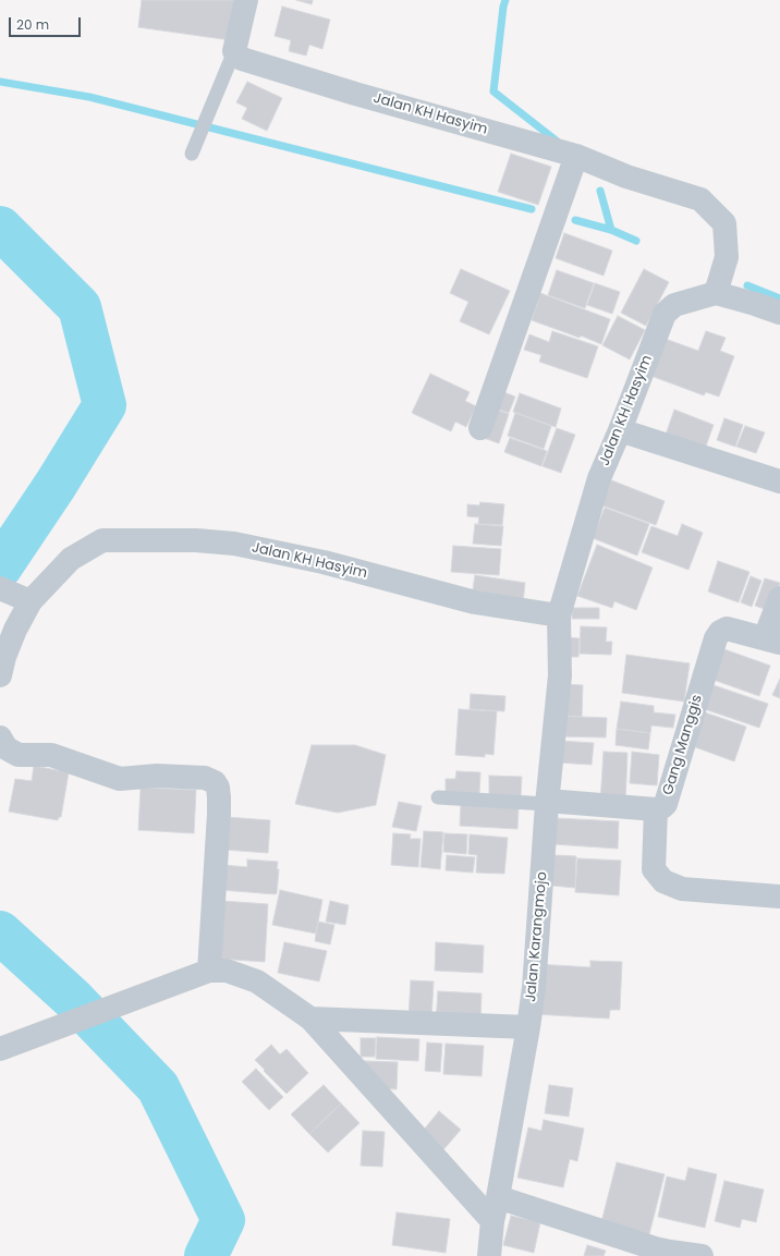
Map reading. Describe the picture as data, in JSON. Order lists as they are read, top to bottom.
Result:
{
  "streets": {
    "street": ["Jalan KH Hasyim", "Gang Manggis", "Jalan Karangmojo"]
  },
  "crossings": [
    ["Jalan KH Hasyim", "Jalan Karangmojo"],
    ["Gang Manggis", "Jalan Karangmojo"]
  ],
  "scale_bar": "20 m"
}
